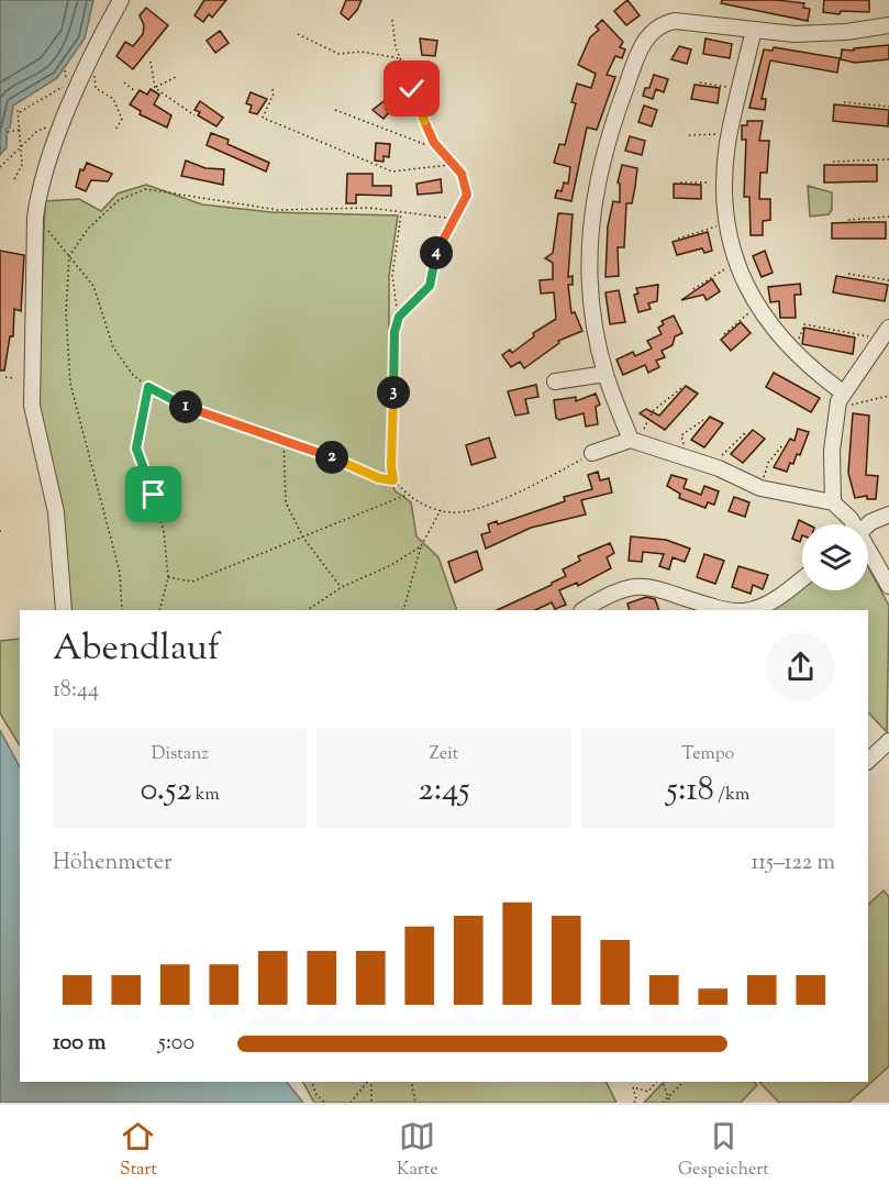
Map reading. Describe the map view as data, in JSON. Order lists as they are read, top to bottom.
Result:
{
  "page": {
    "pins": [
      "4",
      "3",
      "1",
      "2"
    ],
    "heading": ["Abendlauf", "18:44"],
    "stats": [
      ["Distanz", "0.52 km"],
      ["Zeit", "2:45"],
      ["Tempo", "5:18 /km"]
    ],
    "chart": ["Höhenmeter", "115–122 m"],
    "list": [
      {
        "name": "100 m",
        "note": "5:00"
      }
    ],
    "tabs": ["Start", "Karte", "Gespeichert"]
  }
}
